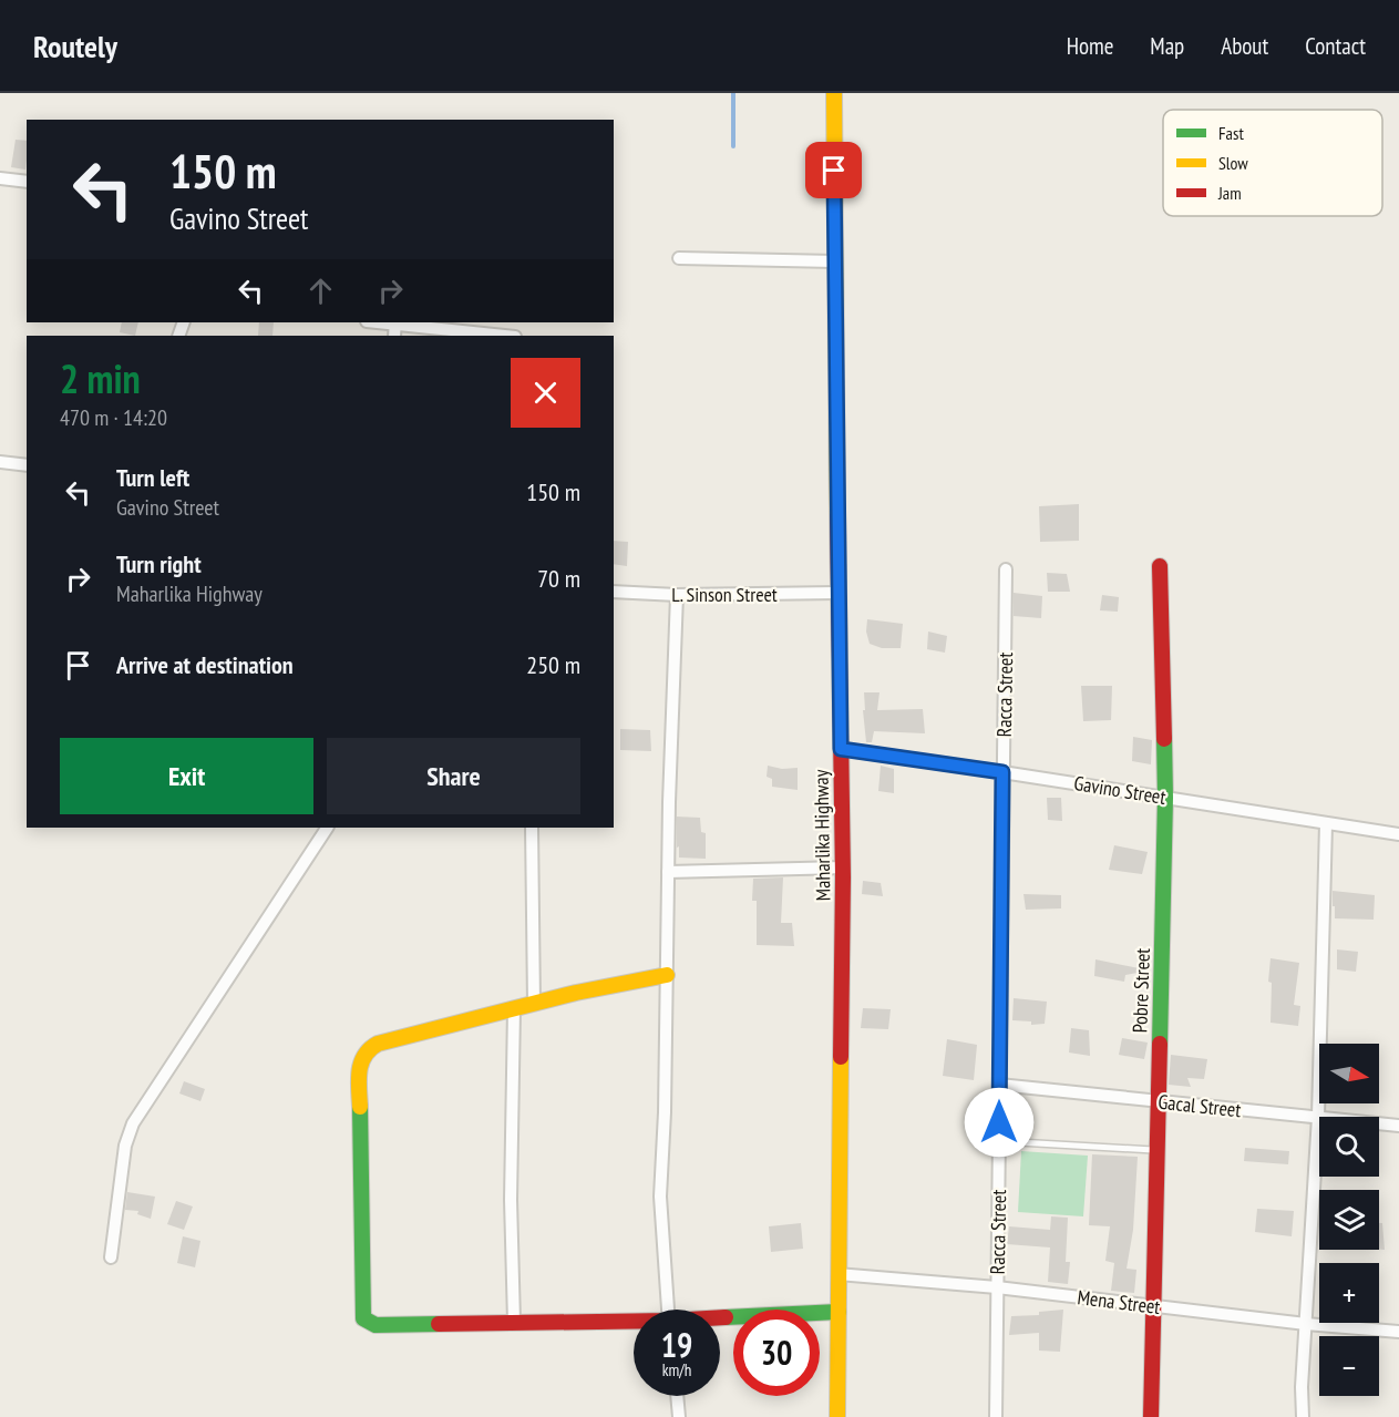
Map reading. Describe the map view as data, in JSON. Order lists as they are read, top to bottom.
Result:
{
  "streets": {
    "main road": ["Maharlika Highway", "Pobre Street"],
    "street": [
      "L. Sinson Street",
      "Racca Street",
      "Gavino Street",
      "Gacal Street",
      "Mena Street"
    ]
  },
  "crossings": [
    ["L. Sinson Street", "Maharlika Highway"],
    ["Racca Street", "Gavino Street"],
    ["Racca Street", "Gacal Street"],
    ["Racca Street", "Mena Street"],
    ["Gavino Street", "Maharlika Highway"],
    ["Gavino Street", "Pobre Street"],
    ["Maharlika Highway", "Mena Street"],
    ["Pobre Street", "Gacal Street"],
    ["Pobre Street", "Mena Street"]
  ],
  "legend": ["Fast", "Slow", "Jam"],
  "north": "right",
  "page": {
    "header": "Routely",
    "nav": [
      "Home",
      "Map",
      "About",
      "Contact"
    ],
    "turn": ["150 m", "Gavino Street"],
    "heading": ["2 min", "470 m · 14:20"],
    "list": [
      {
        "name": "Turn left",
        "note": "Gavino Street",
        "value": "150 m"
      },
      {
        "name": "Turn right",
        "note": "Maharlika Highway",
        "value": "70 m"
      },
      {
        "name": "Arrive at destination",
        "value": "250 m"
      }
    ],
    "buttons": ["Exit", "Share"],
    "map_buttons": ["+", "−"],
    "speed": "19 km/h",
    "limit": "30"
  }
}
